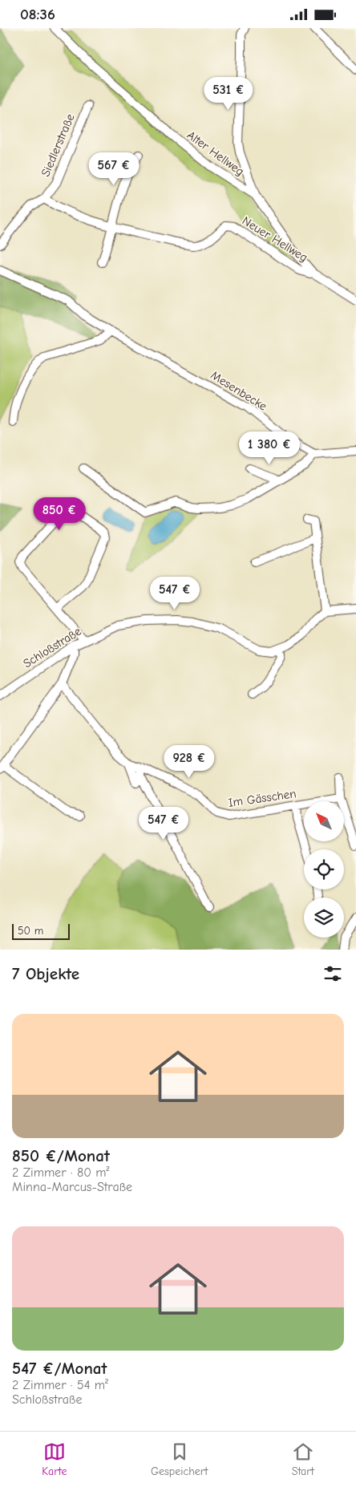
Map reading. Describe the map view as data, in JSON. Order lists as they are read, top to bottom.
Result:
{
  "streets": {
    "street": [
      "Siedlerstraße",
      "Alter Hellweg",
      "Neuer Hellweg",
      "Mesenbecke",
      "Schloßstraße",
      "Im Gässchen"
    ]
  },
  "crossings": [
    ["Siedlerstraße", "Neuer Hellweg"],
    ["Alter Hellweg", "Neuer Hellweg"]
  ],
  "scale_bar": "50 m",
  "north": "top left",
  "page": {
    "status": "08:36",
    "price": [
      "531 €",
      "567 €",
      "1 380 €",
      "850 €",
      "547 €",
      "928 €",
      "547 €"
    ],
    "scale": "50 m",
    "heading": "7 Objekte",
    "list": [
      {
        "name": "850 €/Monat",
        "note": "2 Zimmer · 80 m² · Minna-Marcus-Straße"
      },
      {
        "name": "547 €/Monat",
        "note": "2 Zimmer · 54 m² · Schloßstraße"
      }
    ],
    "tabs": ["Karte", "Gespeichert", "Start"]
  }
}
